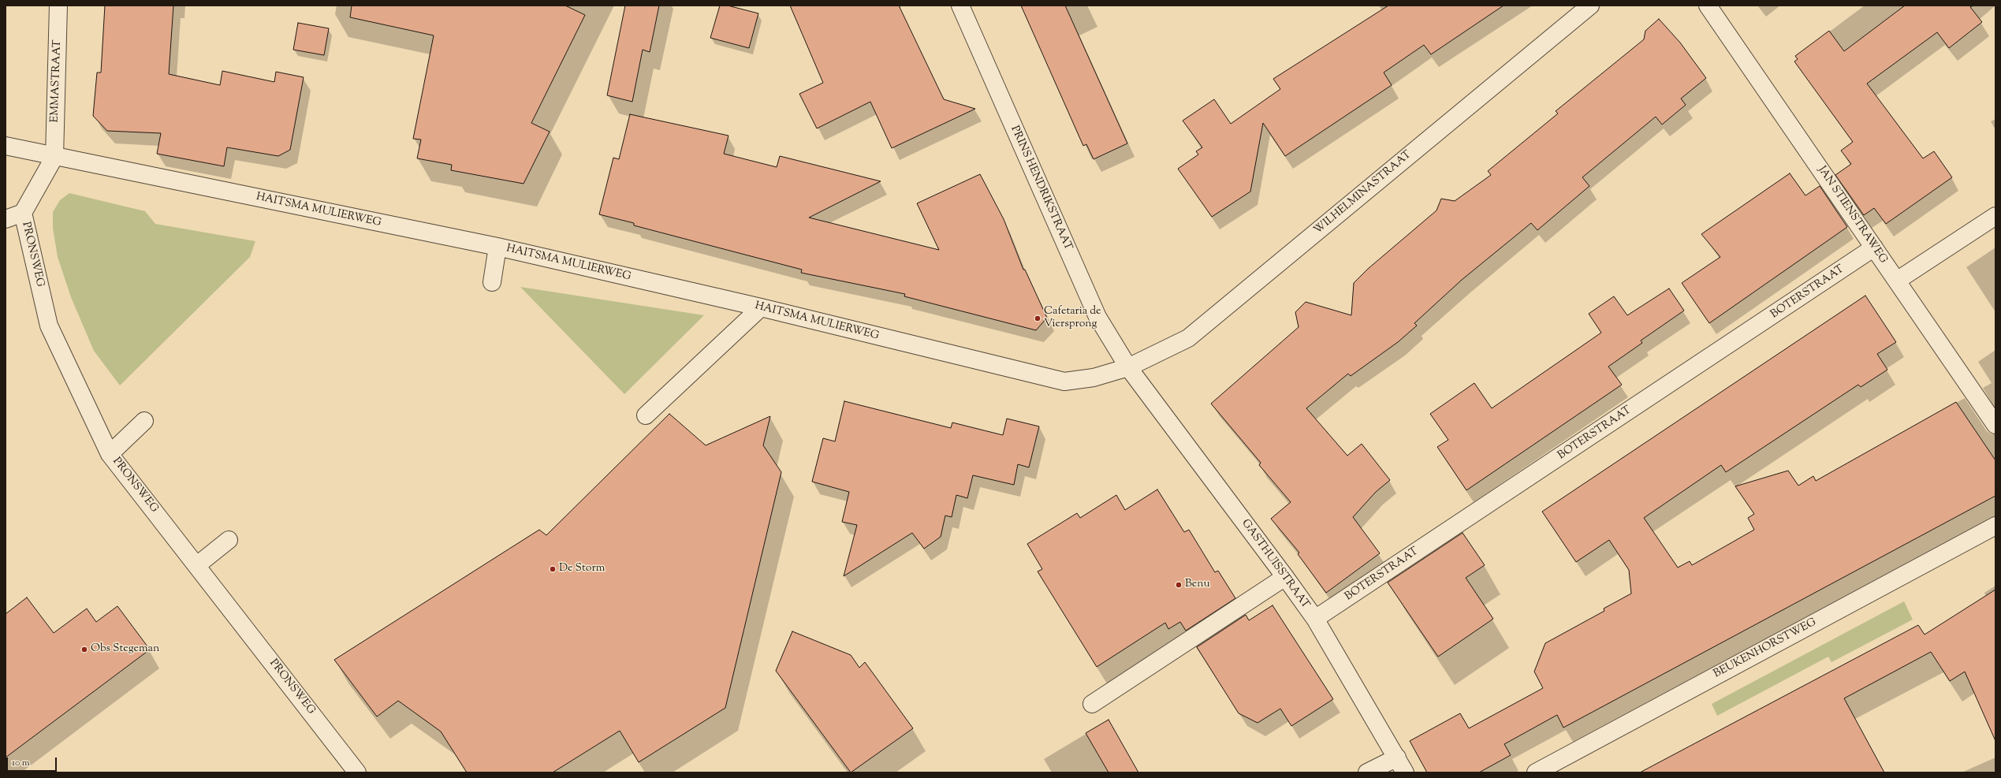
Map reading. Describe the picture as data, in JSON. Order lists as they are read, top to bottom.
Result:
{
  "streets": {
    "street": [
      "EMMASTRAAT",
      "PRINS HENDRIKSTRAAT",
      "WILHELMINASTRAAT",
      "HAITSMA MULIERWEG",
      "JAN STIENSTRAWEG",
      "PRONSWEG",
      "BOTERSTRAAT",
      "GASTHUISSTRAAT",
      "BEUKENHORSTWEG"
    ]
  },
  "crossings": [
    ["EMMASTRAAT", "HAITSMA MULIERWEG"],
    ["EMMASTRAAT", "PRONSWEG"],
    ["PRINS HENDRIKSTRAAT", "WILHELMINASTRAAT"],
    ["PRINS HENDRIKSTRAAT", "HAITSMA MULIERWEG"],
    ["PRINS HENDRIKSTRAAT", "GASTHUISSTRAAT"],
    ["WILHELMINASTRAAT", "HAITSMA MULIERWEG"],
    ["WILHELMINASTRAAT", "GASTHUISSTRAAT"],
    ["HAITSMA MULIERWEG", "PRONSWEG"],
    ["HAITSMA MULIERWEG", "GASTHUISSTRAAT"],
    ["JAN STIENSTRAWEG", "BOTERSTRAAT"],
    ["BOTERSTRAAT", "GASTHUISSTRAAT"]
  ],
  "places": [
    "Cafetaria de Viersprong",
    "De Storm",
    "Benu",
    "Obs Stegeman"
  ],
  "scale_bar": "10 m"
}
